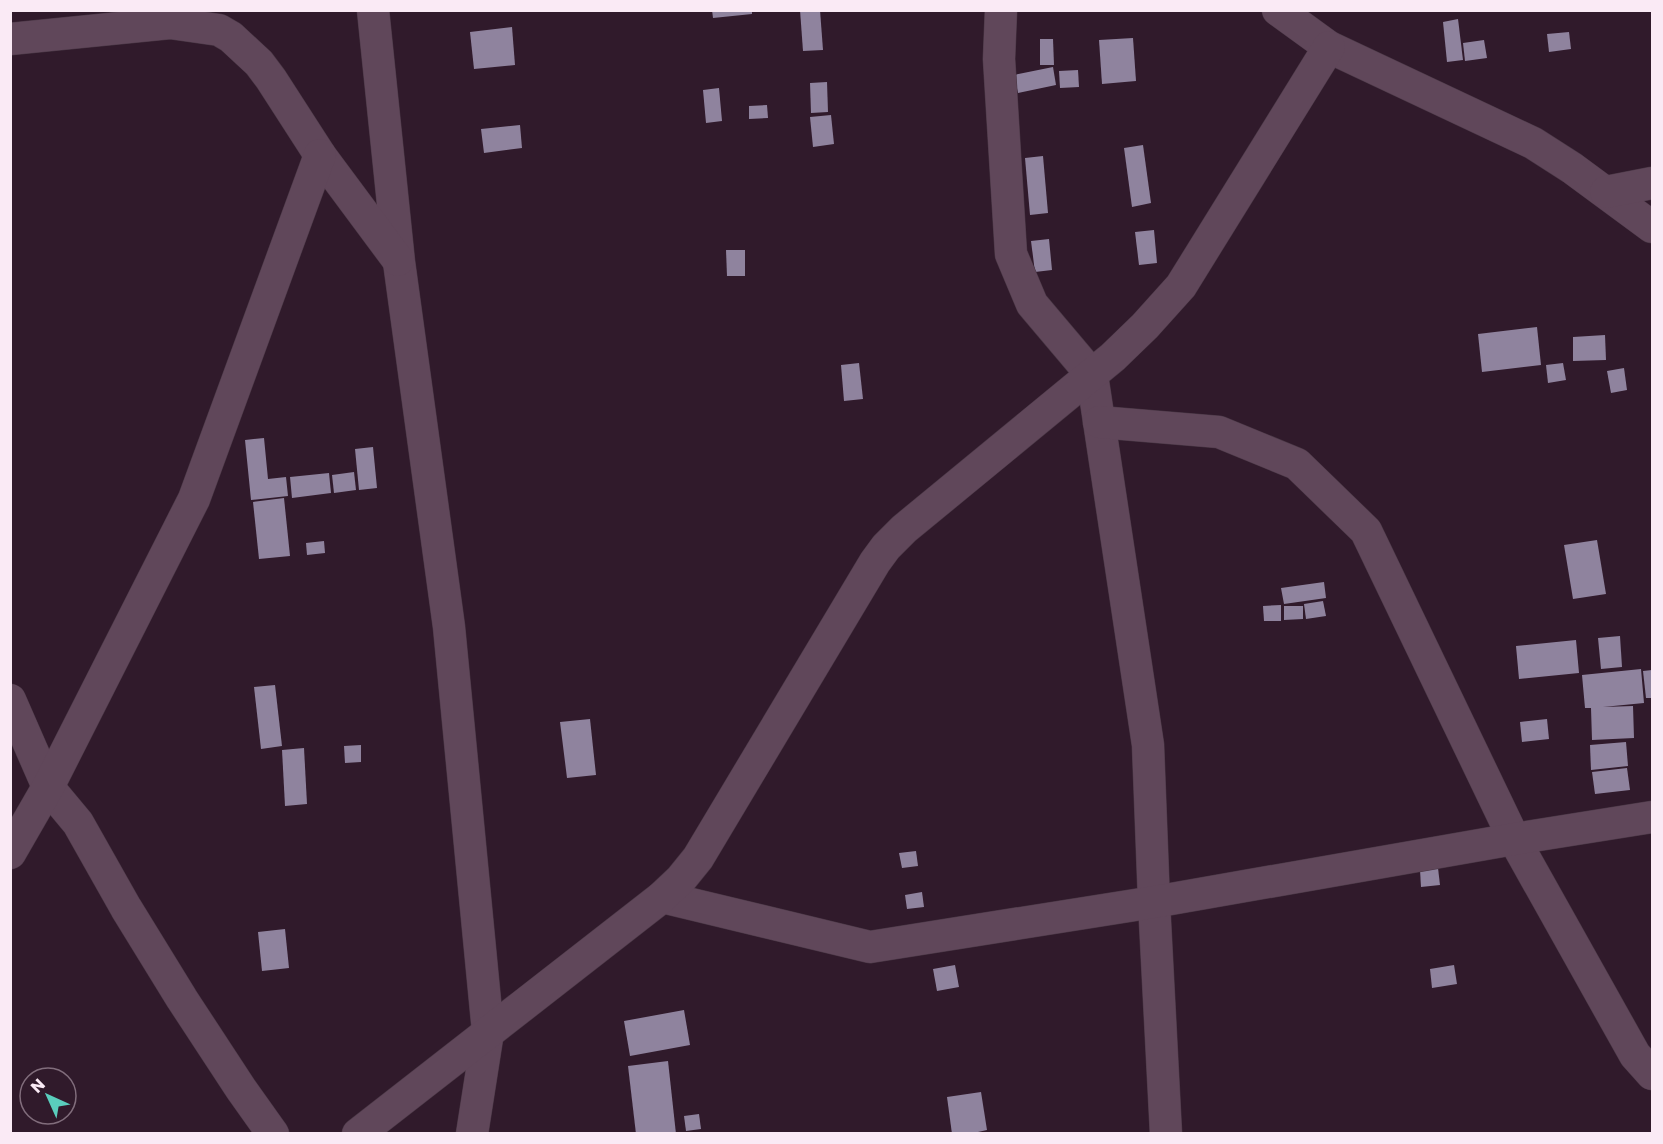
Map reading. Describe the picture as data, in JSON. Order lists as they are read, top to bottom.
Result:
{
  "north": "top left"
}
